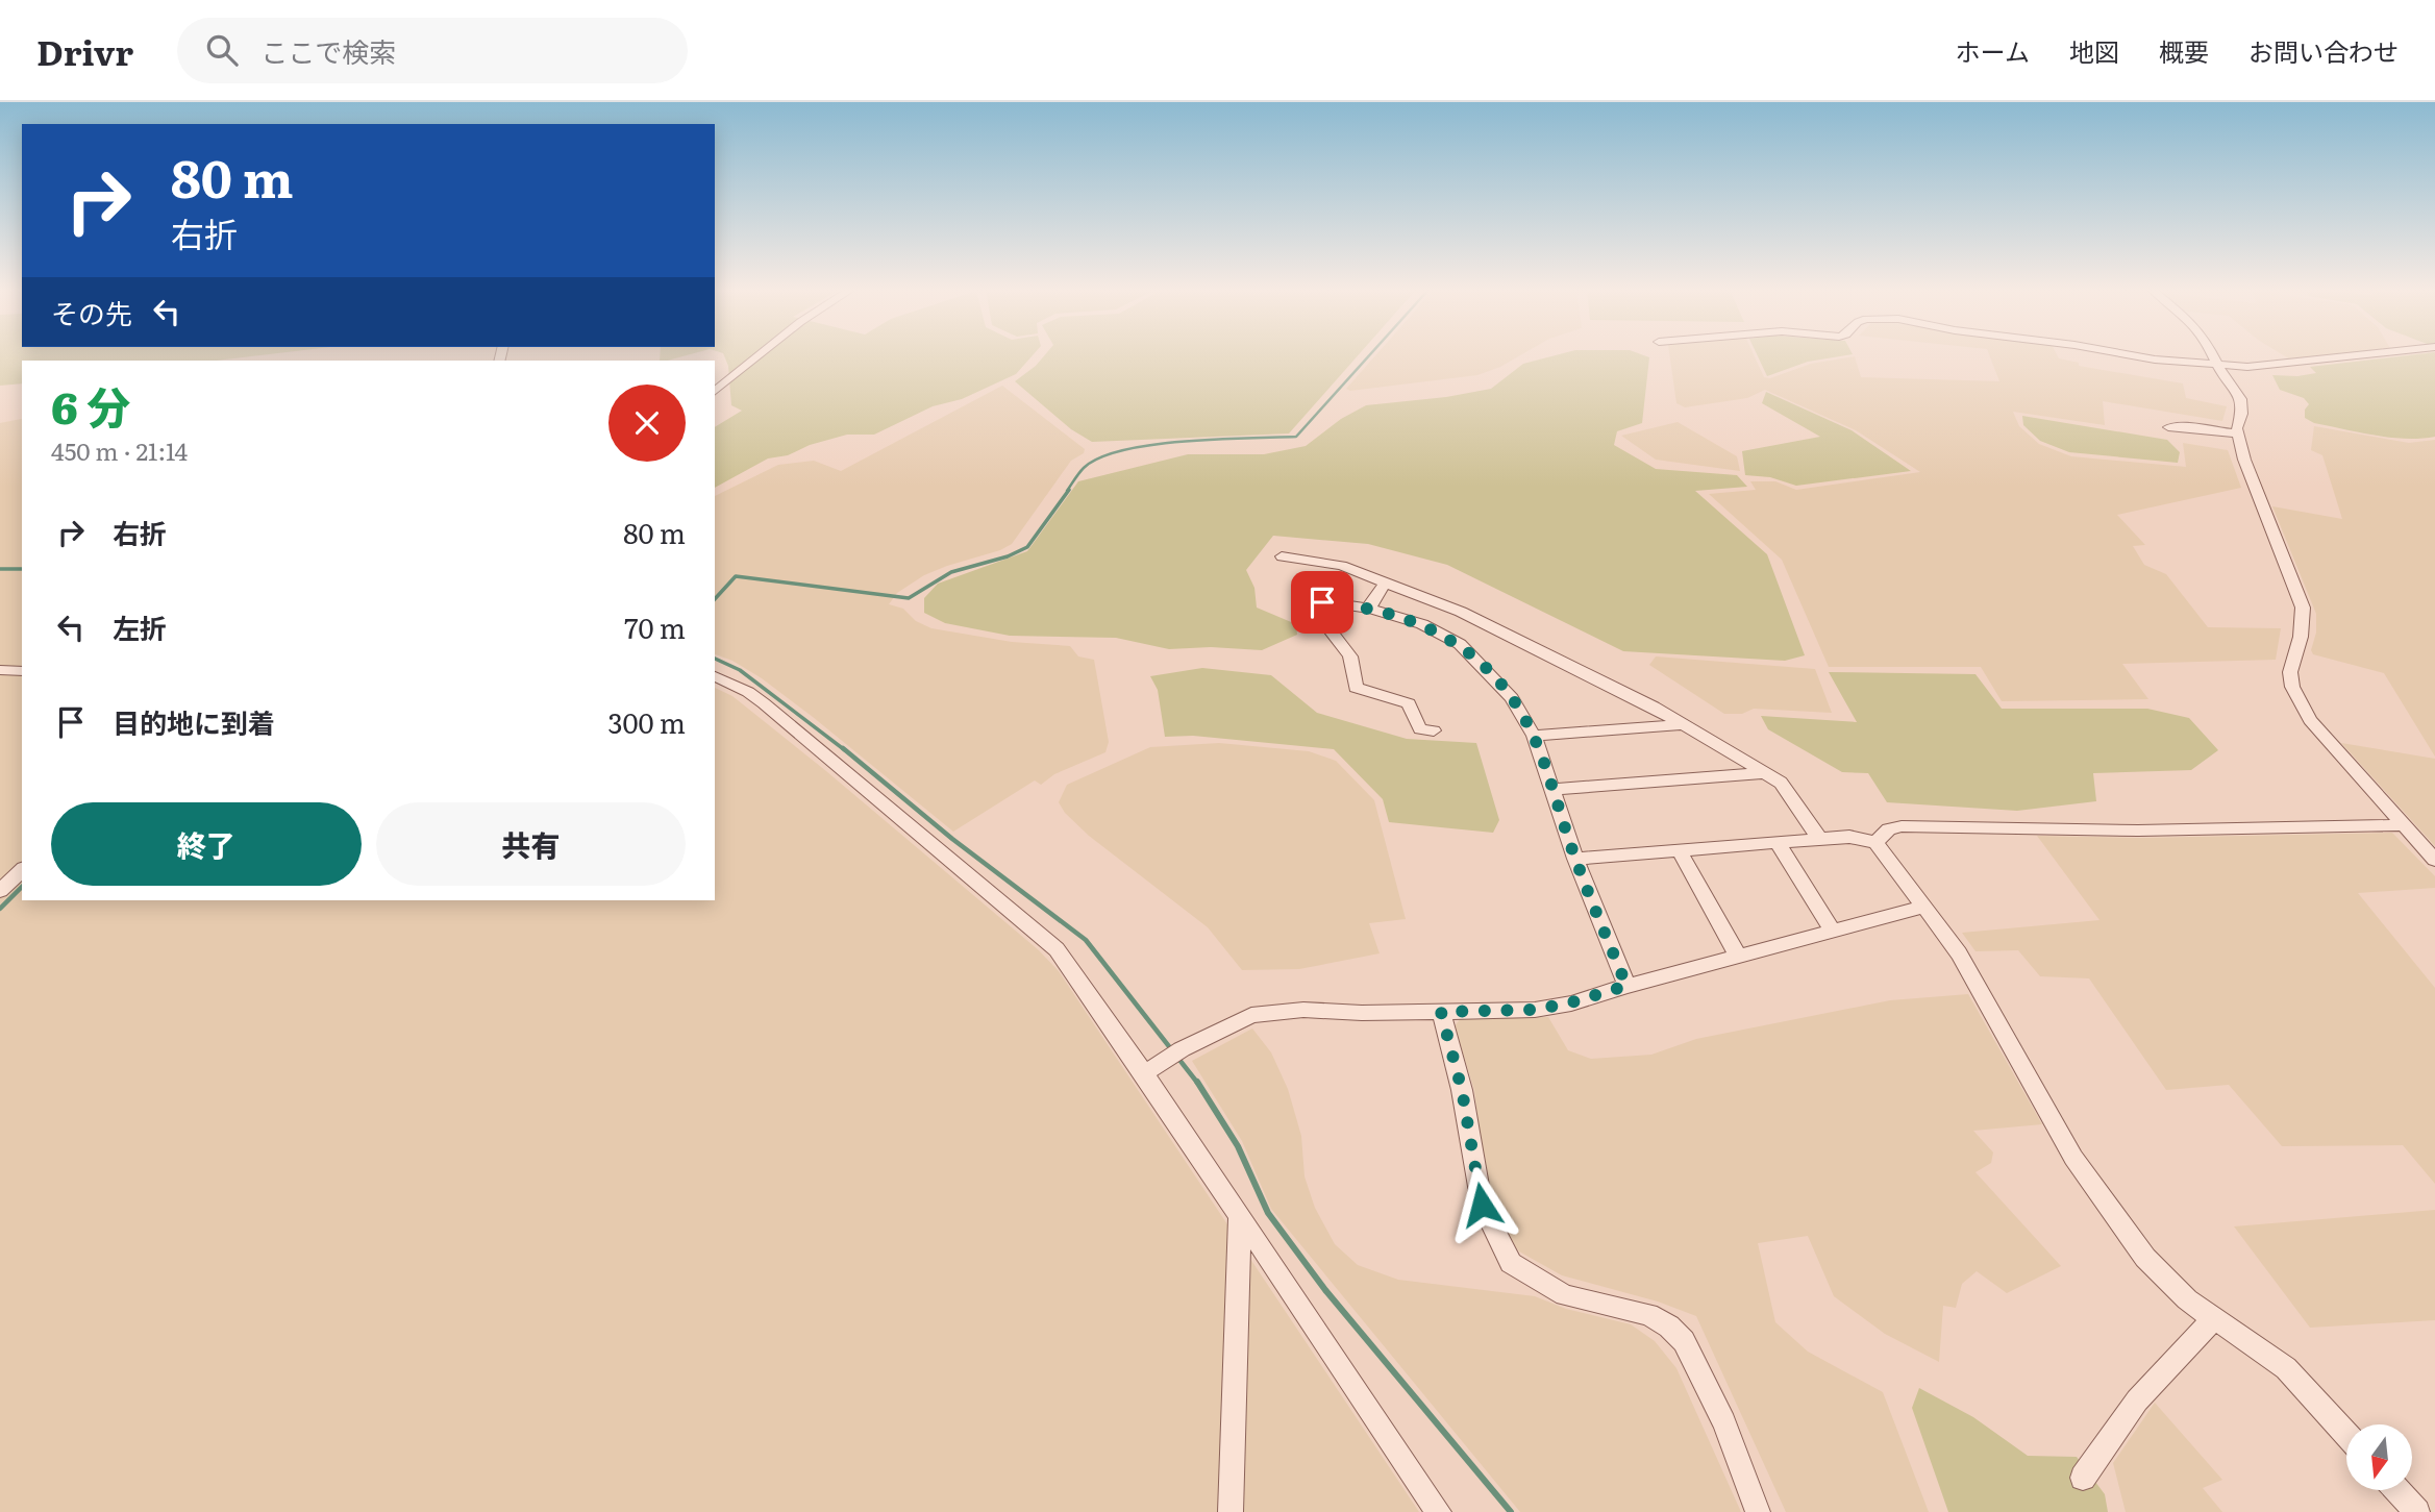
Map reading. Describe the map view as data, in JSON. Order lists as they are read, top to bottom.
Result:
{
  "north": "bottom",
  "page": {
    "header": "Drivr",
    "search": "ここで検索",
    "nav": [
      "ホーム",
      "地図",
      "概要",
      "お問い合わせ"
    ],
    "turn": ["80 m", "右折"],
    "then": "その先",
    "heading": ["6 分", "450 m · 21:14"],
    "list": [
      {
        "name": "右折",
        "value": "80 m"
      },
      {
        "name": "左折",
        "value": "70 m"
      },
      {
        "name": "目的地に到着",
        "value": "300 m"
      }
    ],
    "buttons": ["終了", "共有"]
  }
}
